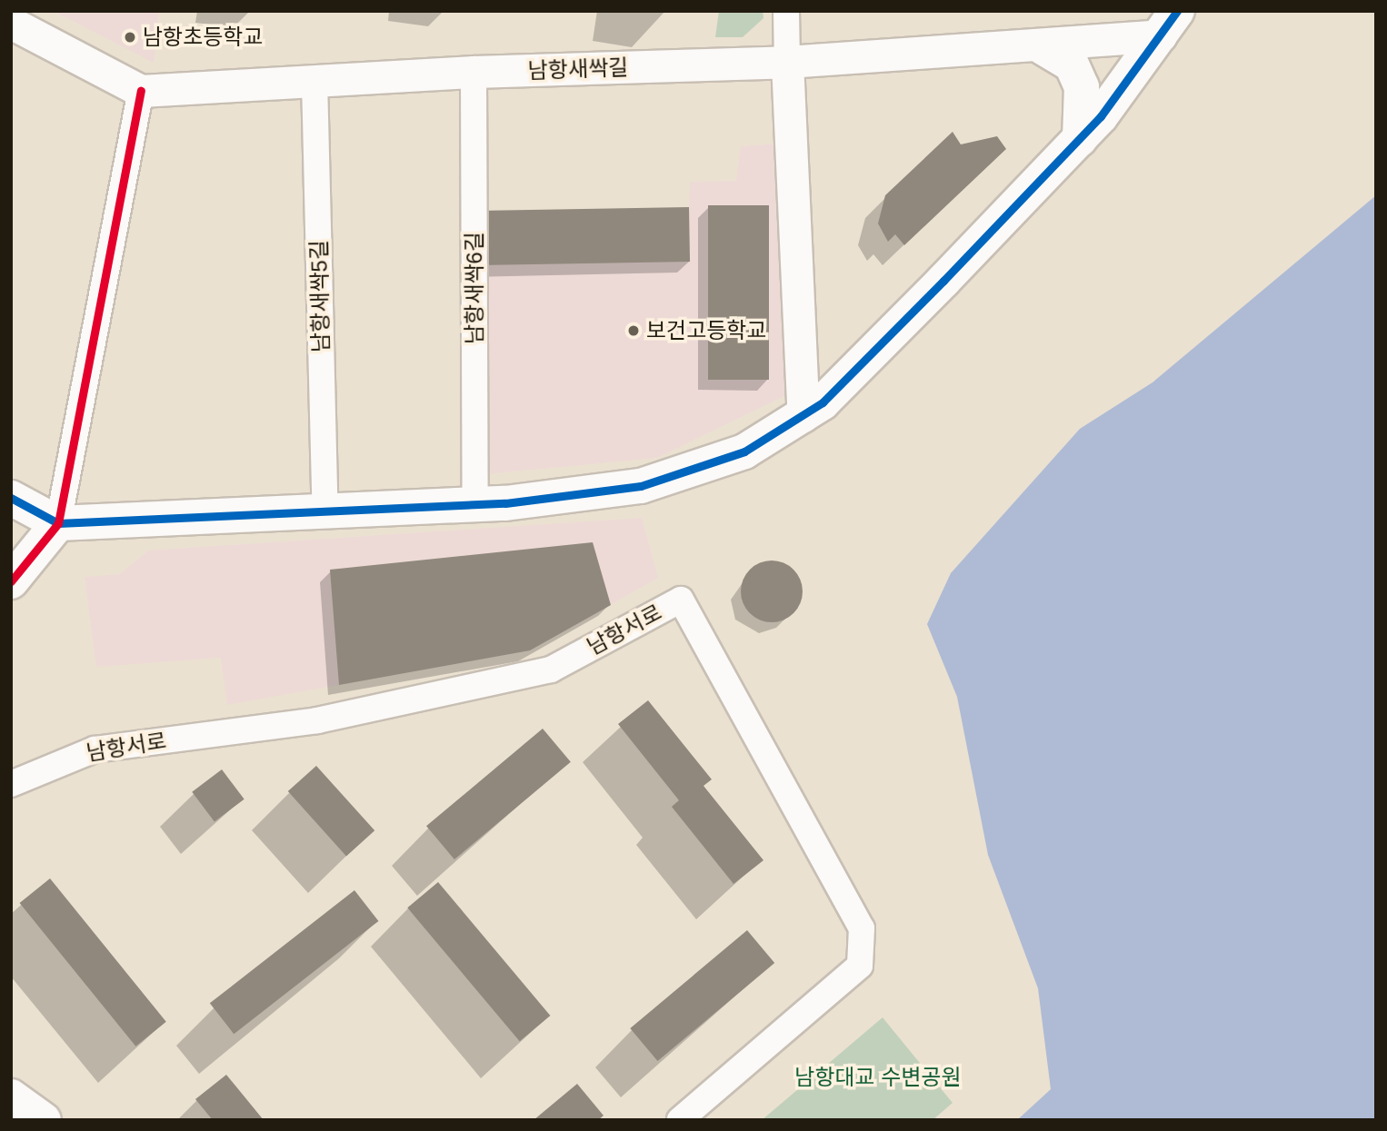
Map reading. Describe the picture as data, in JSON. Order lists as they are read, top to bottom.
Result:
{
  "streets": {
    "street": [
      "남항새싹길",
      "남항새싹6길",
      "남항새싹5길",
      "남항서로"
    ]
  },
  "crossings": [
    ["남항새싹길", "남항새싹6길"],
    ["남항새싹길", "남항새싹5길"]
  ],
  "parks": ["남항대교 수변공원"],
  "places": ["남항초등학교", "보건고등학교"]
}
